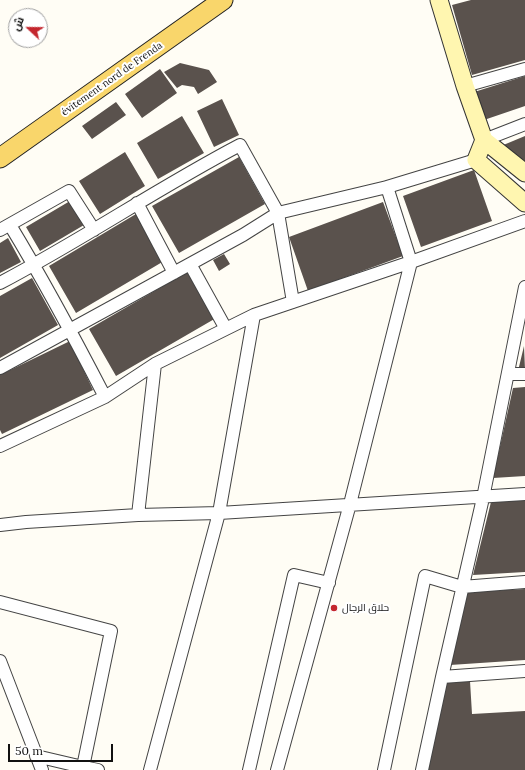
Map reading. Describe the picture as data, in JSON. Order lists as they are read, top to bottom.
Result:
{
  "streets": {
    "main road": ["évitement nord de Frenda"]
  },
  "places": ["حلاق الرجال"],
  "scale_bar": "50 m",
  "north": "left"
}
